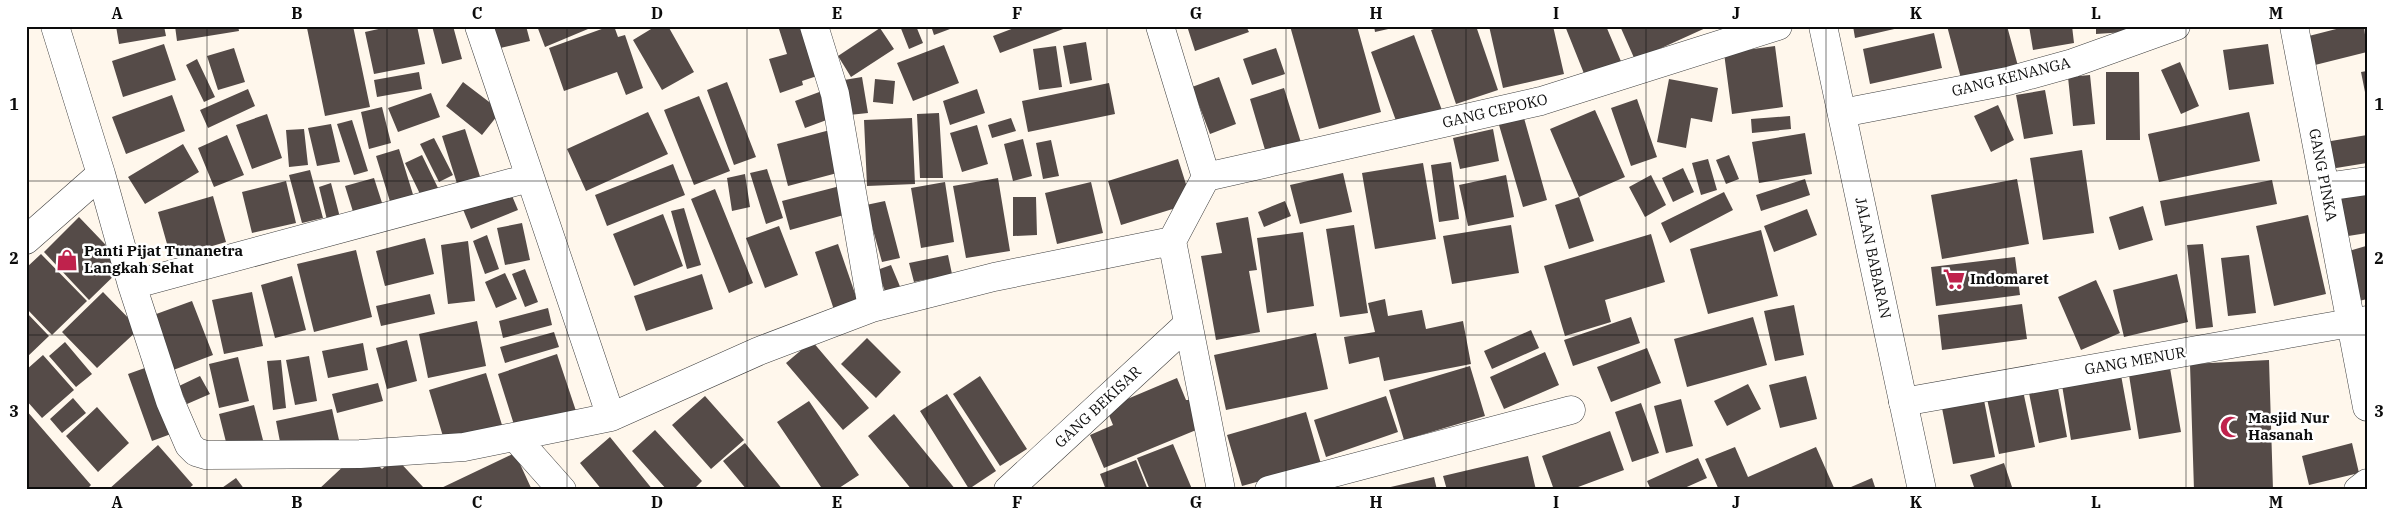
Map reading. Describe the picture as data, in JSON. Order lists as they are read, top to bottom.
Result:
{
  "streets": {
    "street": [
      "GANG KENANGA",
      "GANG CEPOKO",
      "GANG PINKA",
      "JALAN BABARAN",
      "GANG MENUR",
      "GANG BEKISAR"
    ]
  },
  "crossings": [
    ["GANG KENANGA", "JALAN BABARAN"],
    ["GANG PINKA", "GANG MENUR"],
    ["JALAN BABARAN", "GANG MENUR"]
  ],
  "places": {
    "shop": ["Panti Pijat Tunanetra Langkah Sehat"],
    "supermarket": ["Indomaret"],
    "mosque": ["Masjid Nur Hasanah"]
  },
  "grid": {
    "columns": [
      "A",
      "B",
      "C",
      "D",
      "E",
      "F",
      "G",
      "H",
      "I",
      "J",
      "K",
      "L",
      "M"
    ],
    "rows": ["1", "2", "3"]
  }
}
